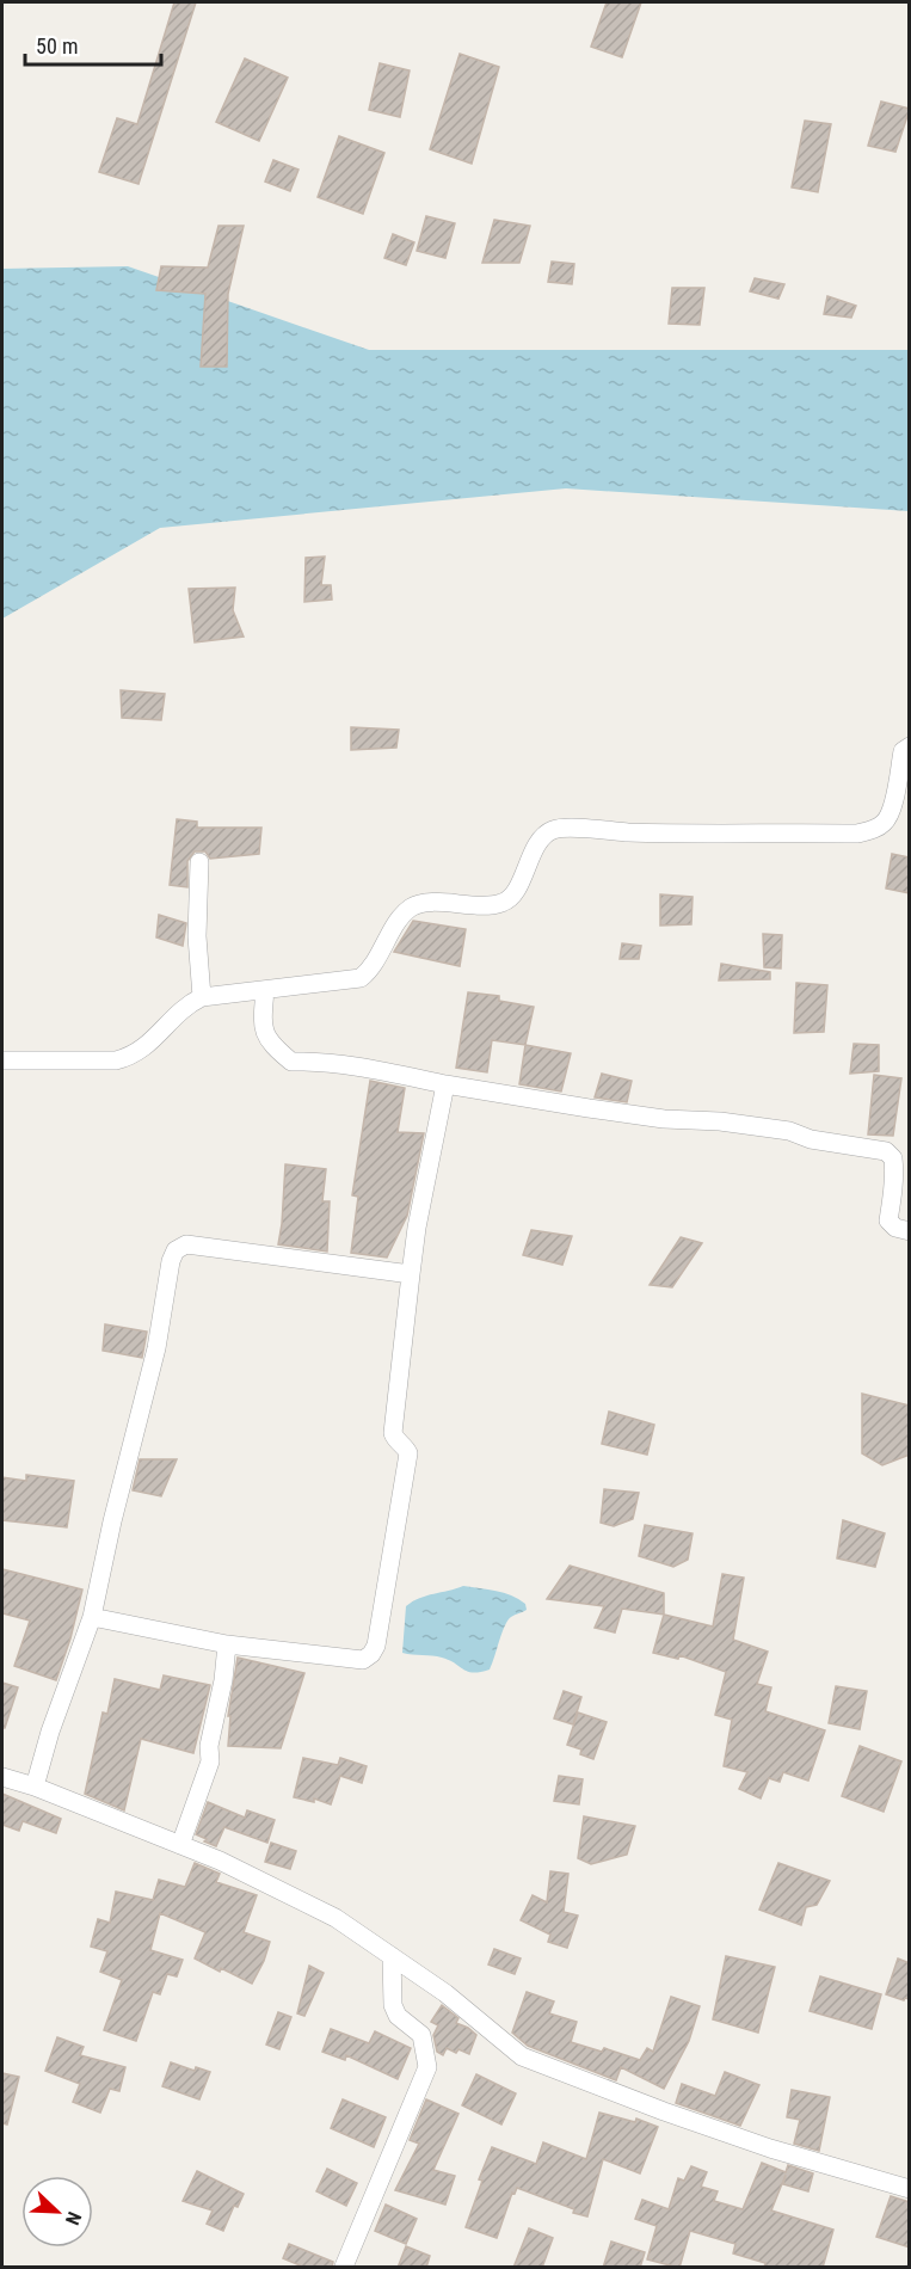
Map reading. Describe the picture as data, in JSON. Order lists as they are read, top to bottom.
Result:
{
  "scale_bar": "50 m",
  "north": "bottom right"
}
